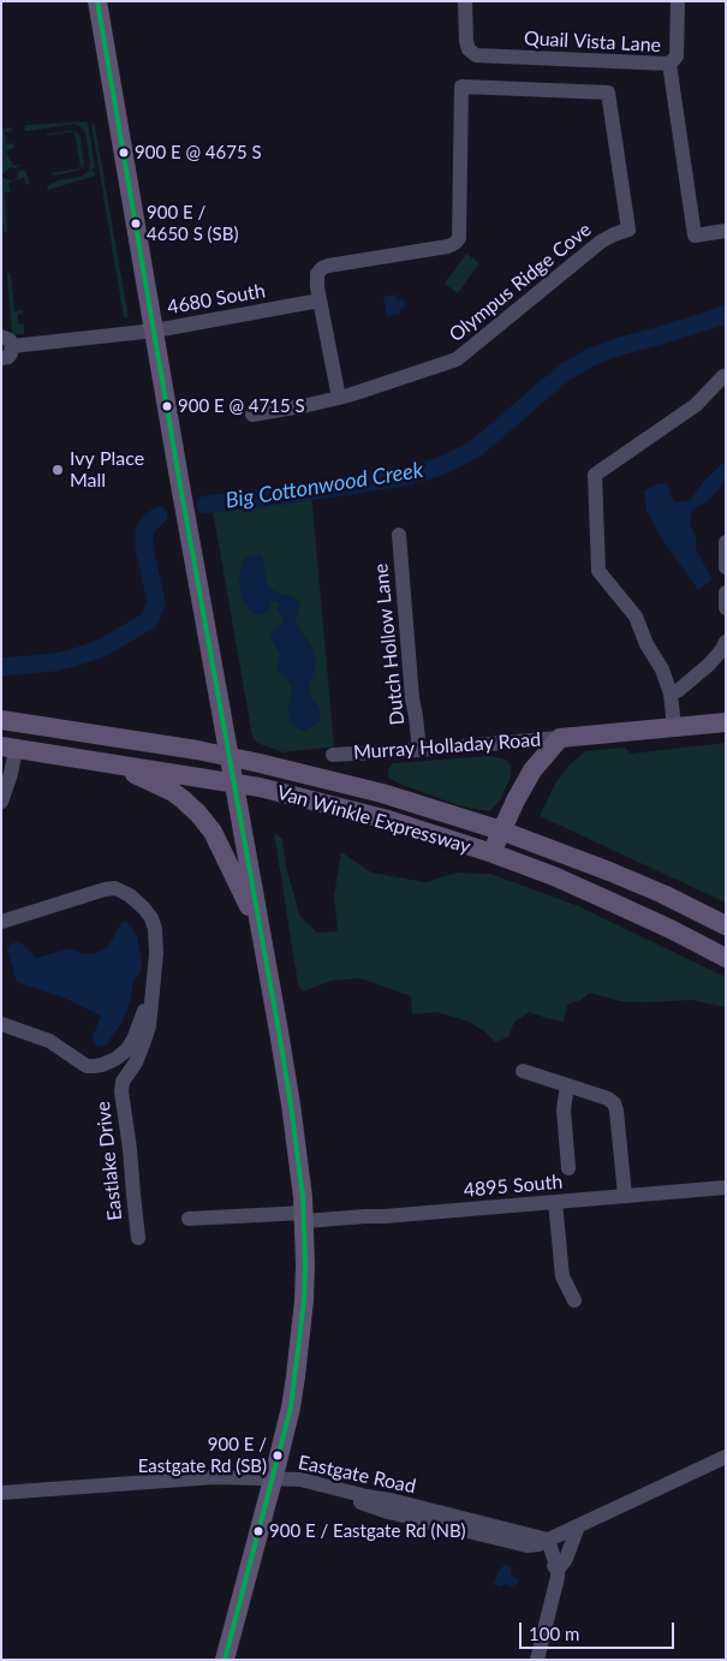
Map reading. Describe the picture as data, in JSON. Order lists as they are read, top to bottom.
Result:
{
  "streets": {
    "main road": ["Murray Holladay Road", "Van Winkle Expressway"],
    "street": [
      "Quail Vista Lane",
      "Olympus Ridge Cove",
      "4680 South",
      "Dutch Hollow Lane",
      "Eastlake Drive",
      "4895 South",
      "Eastgate Road"
    ]
  },
  "crossings": [
    ["Olympus Ridge Cove", "4680 South"],
    ["Dutch Hollow Lane", "Murray Holladay Road"],
    ["Murray Holladay Road", "Van Winkle Expressway"]
  ],
  "water": ["Big Cottonwood Creek"],
  "places": [
    "900 E @ 4675 S",
    "900 E / 4650 S (SB)",
    "900 E @ 4715 S",
    "Ivy Place Mall",
    "900 E / Eastgate Rd (SB)",
    "900 E / Eastgate Rd (NB)"
  ],
  "scale_bar": "100 m"
}
